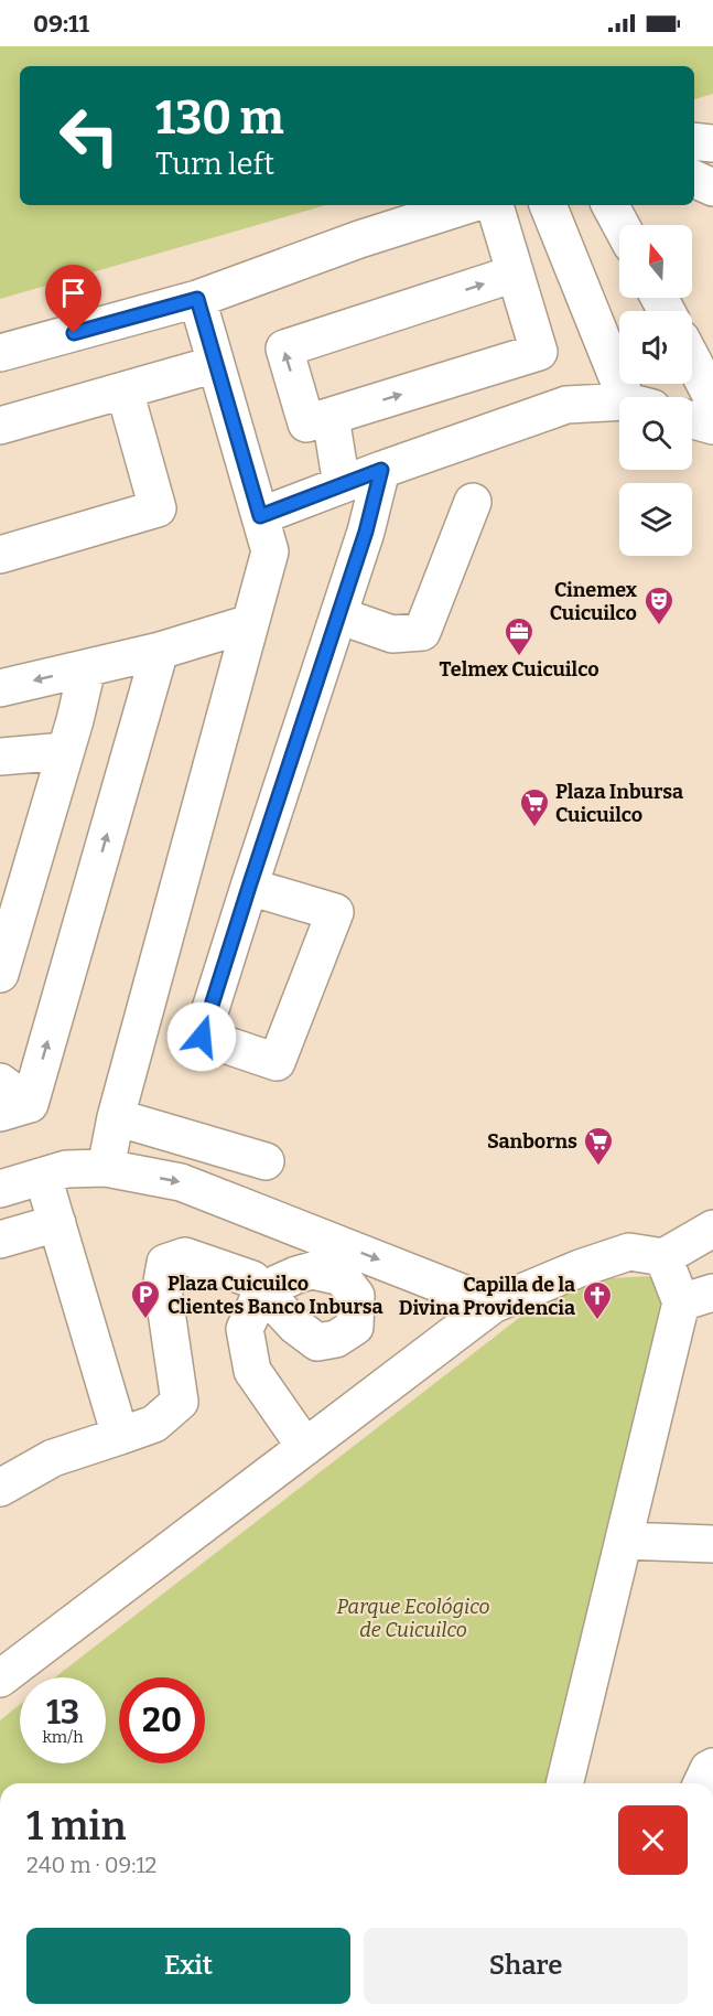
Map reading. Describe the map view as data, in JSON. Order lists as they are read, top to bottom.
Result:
{
  "parks": ["Parque Ecológico de Cuicuilco"],
  "places": {
    "theatre": ["Cinemex Cuicuilco"],
    "office": ["Telmex Cuicuilco"],
    "supermarket": ["Plaza Inbursa Cuicuilco", "Sanborns"],
    "parking": ["Plaza Cuicuilco Clientes Banco Inbursa"],
    "church": ["Capilla de la Divina Providencia"]
  },
  "north": "top",
  "page": {
    "status": "09:11",
    "turn": ["130 m", "Turn left"],
    "speed": "13 km/h",
    "limit": "20",
    "heading": ["1 min", "240 m · 09:12"],
    "buttons": ["Exit", "Share"]
  }
}
